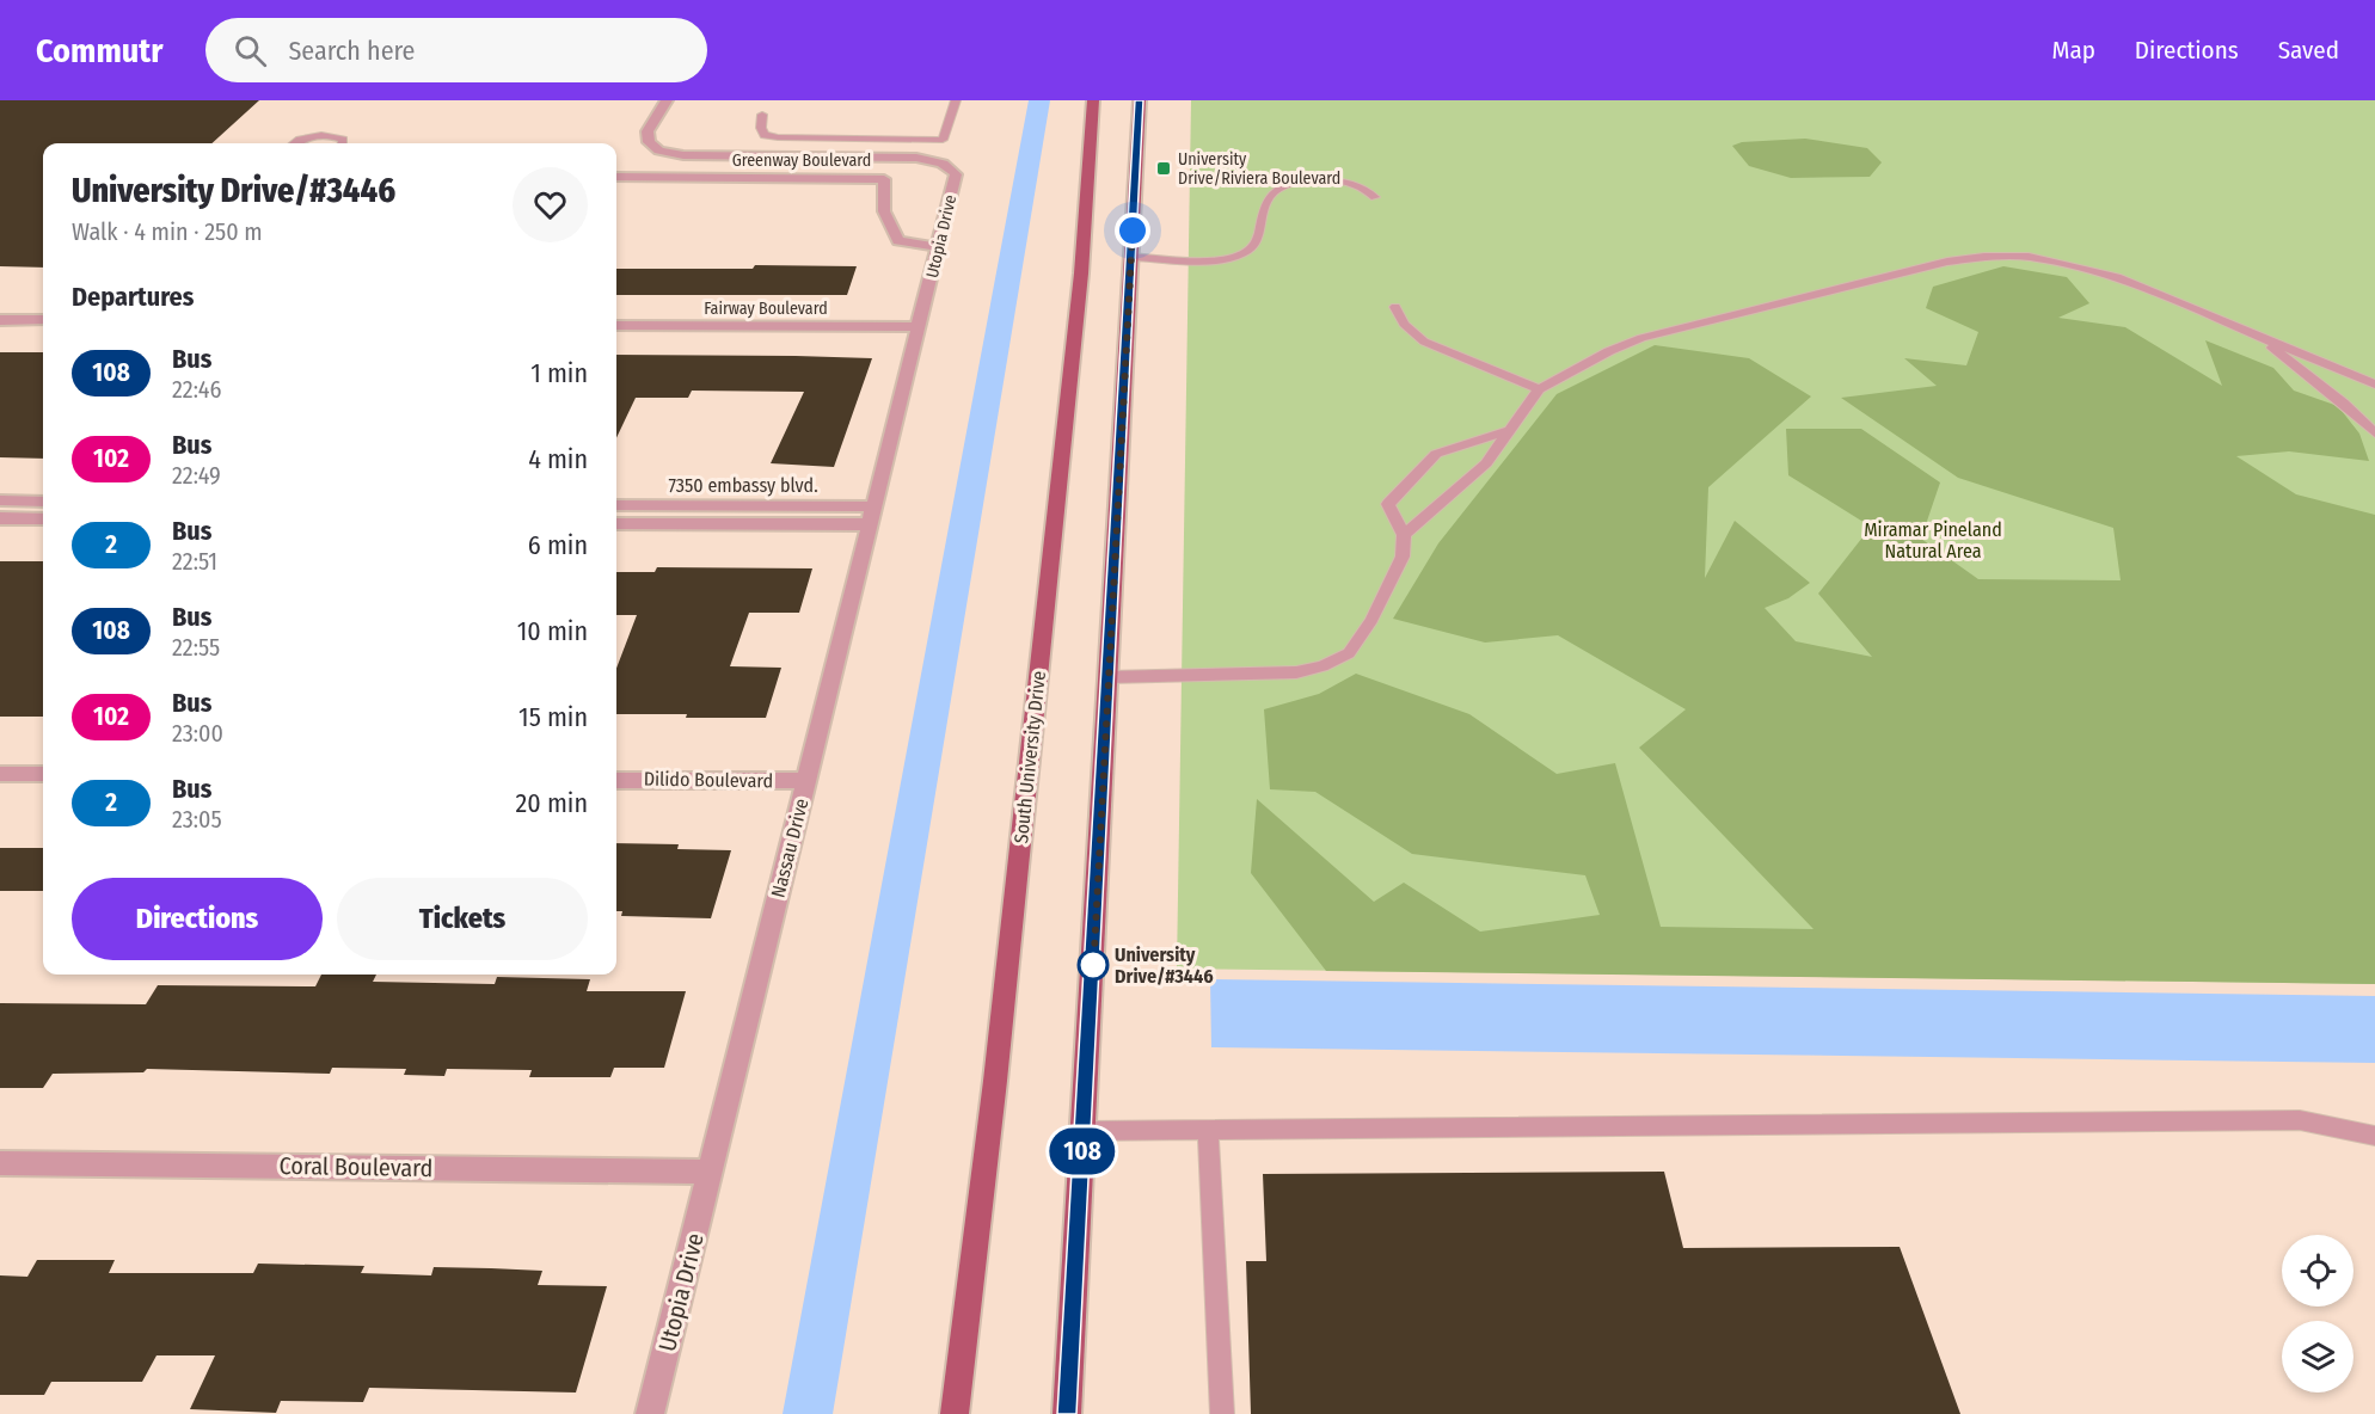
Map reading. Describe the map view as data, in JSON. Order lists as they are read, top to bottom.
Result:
{
  "streets": {
    "main road": ["South University Drive"],
    "street": [
      "Greenway Boulevard",
      "Utopia Drive",
      "Fairway Boulevard",
      "7350 embassy blvd.",
      "Dilido Boulevard",
      "Nassau Drive",
      "Coral Boulevard"
    ]
  },
  "crossings": [
    ["Greenway Boulevard", "Utopia Drive"],
    ["Utopia Drive", "Fairway Boulevard"],
    ["Utopia Drive", "7350 embassy blvd."],
    ["Utopia Drive", "Nassau Drive"],
    ["Utopia Drive", "Coral Boulevard"],
    ["7350 embassy blvd.", "Nassau Drive"],
    ["Dilido Boulevard", "Nassau Drive"],
    ["Nassau Drive", "Coral Boulevard"]
  ],
  "parks": ["Miramar Pineland Natural Area"],
  "places": {
    "transit": ["University Drive/Riviera Boulevard"],
    "other": ["University Drive/#3446"]
  },
  "lines": ["bus line 108"],
  "page": {
    "header": "Commutr",
    "search": "Search here",
    "nav": ["Map", "Directions", "Saved"],
    "on_map": "108",
    "heading": [
      ["University Drive/#3446", "Walk · 4 min · 250 m"],
      "Departures"
    ],
    "list": [
      {
        "mark": "108",
        "name": "Bus",
        "note": "22:46",
        "value": "1 min"
      },
      {
        "mark": "102",
        "name": "Bus",
        "note": "22:49",
        "value": "4 min"
      },
      {
        "mark": "2",
        "name": "Bus",
        "note": "22:51",
        "value": "6 min"
      },
      {
        "mark": "108",
        "name": "Bus",
        "note": "22:55",
        "value": "10 min"
      },
      {
        "mark": "102",
        "name": "Bus",
        "note": "23:00",
        "value": "15 min"
      },
      {
        "mark": "2",
        "name": "Bus",
        "note": "23:05",
        "value": "20 min"
      }
    ],
    "buttons": ["Directions", "Tickets"]
  }
}
